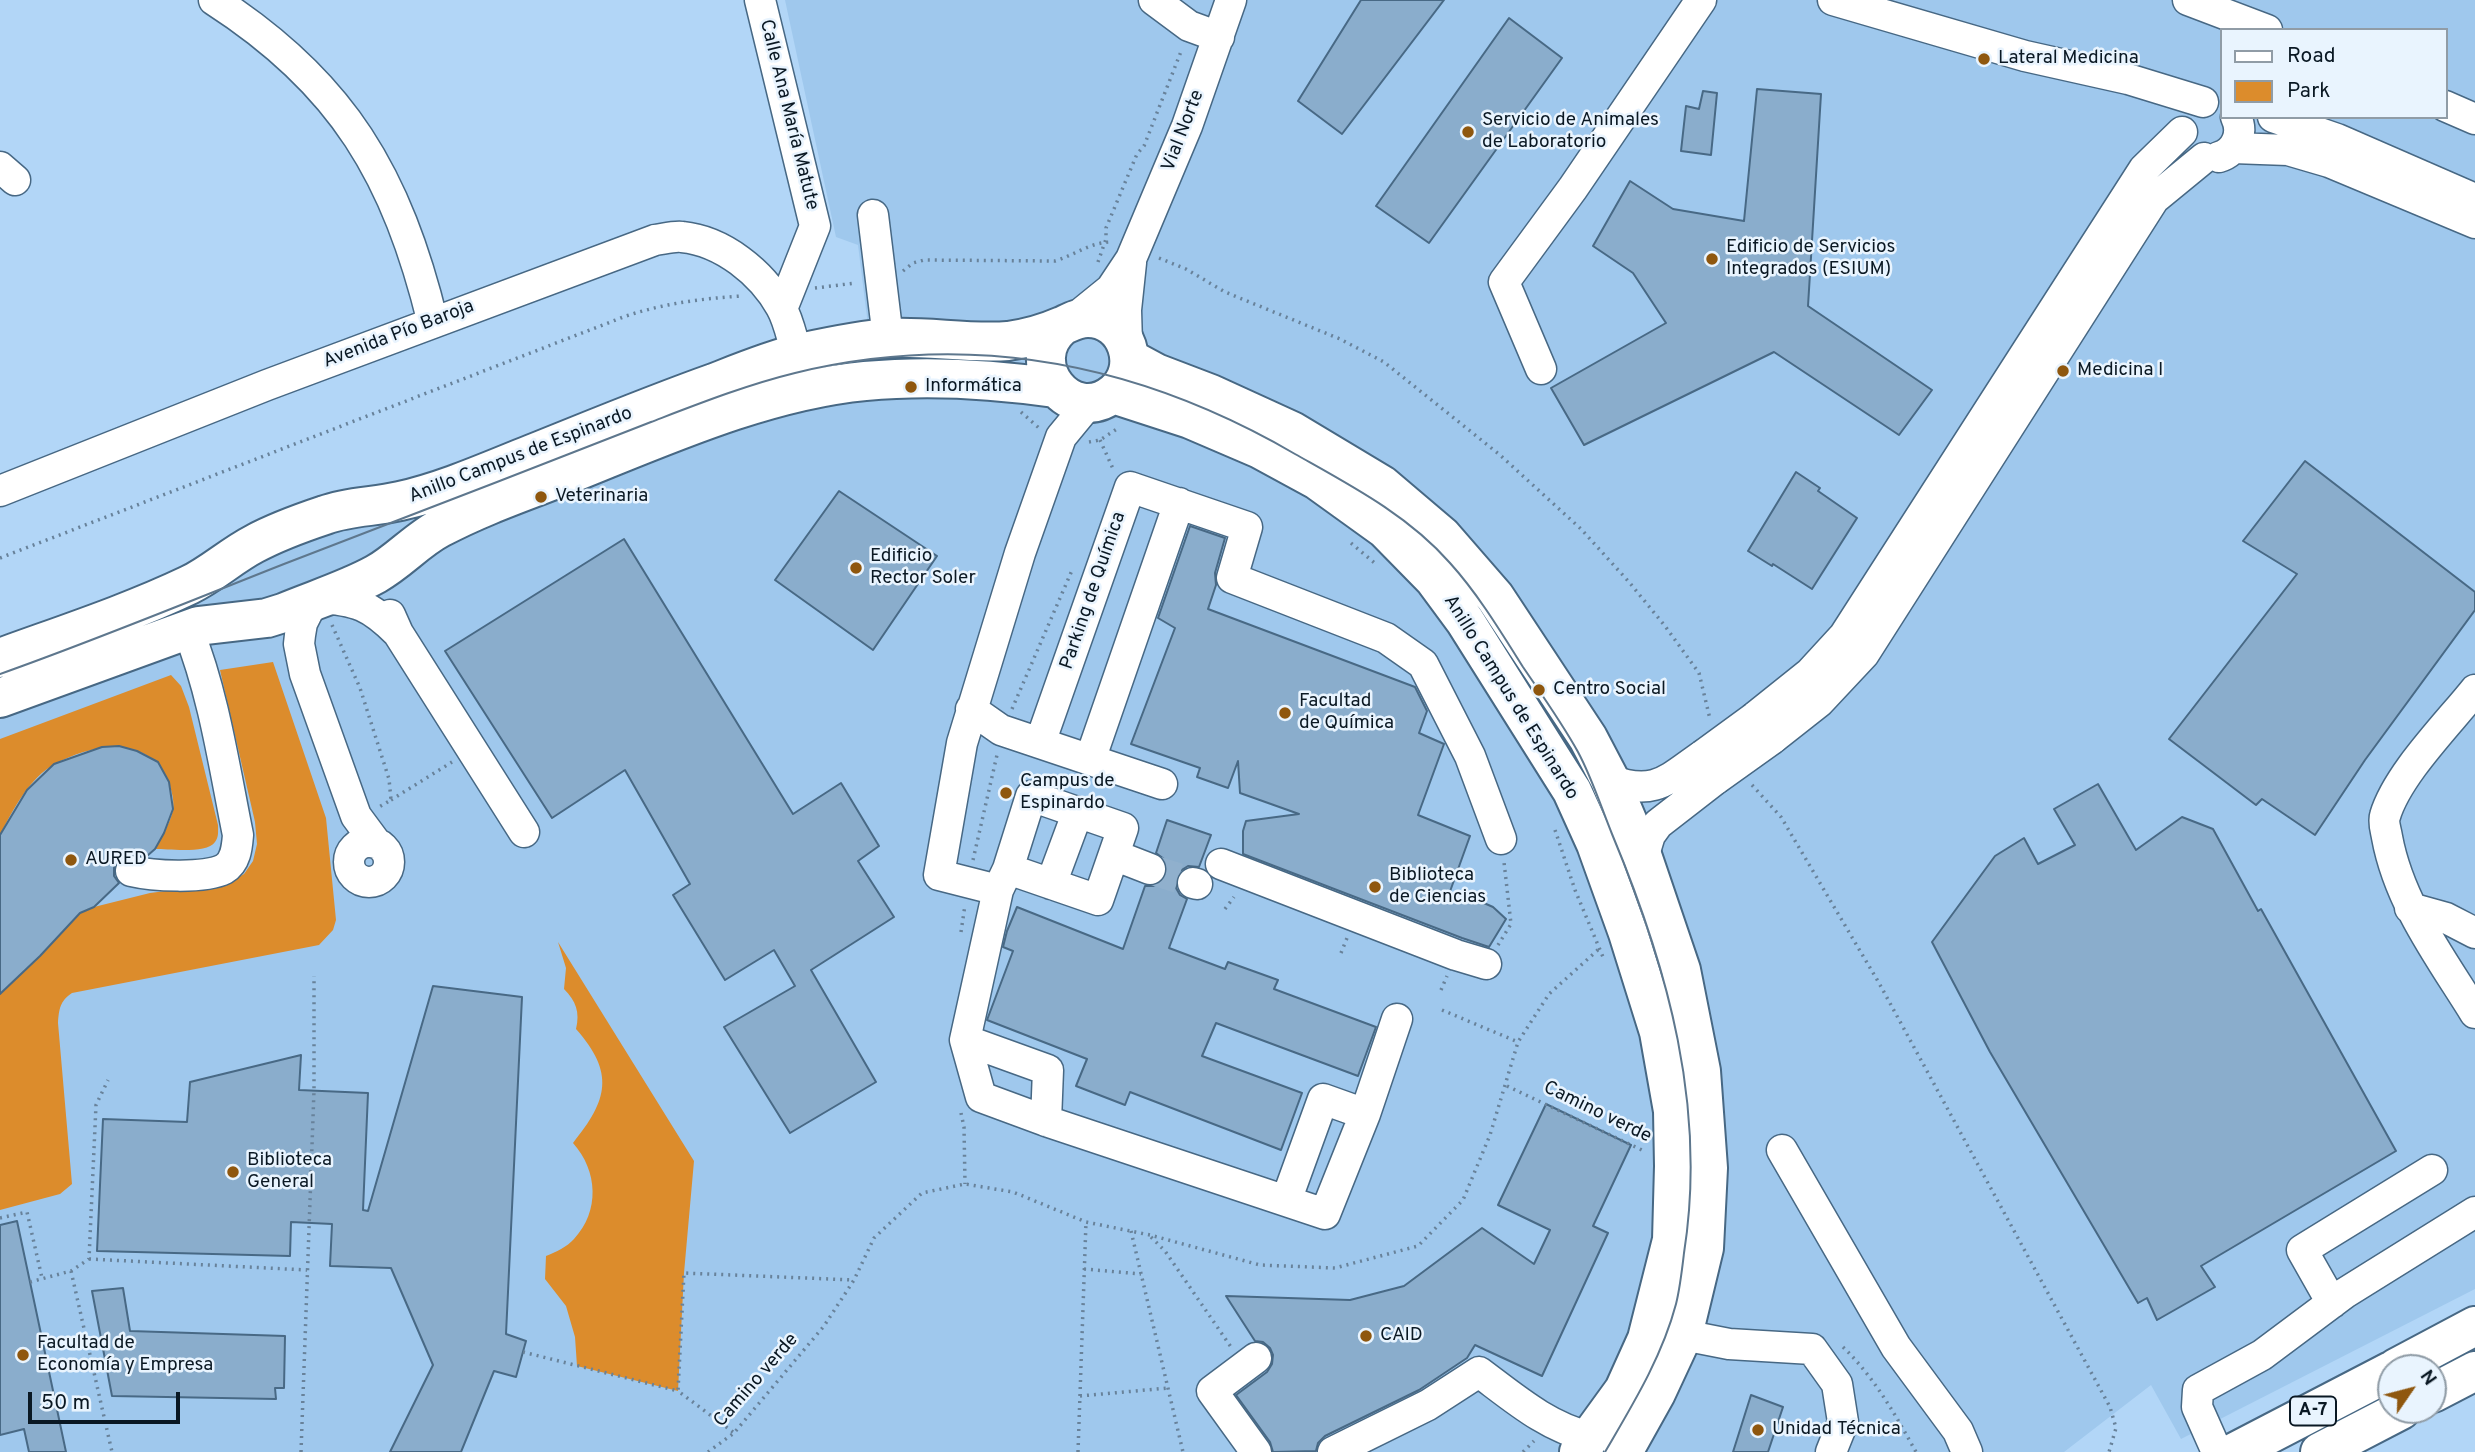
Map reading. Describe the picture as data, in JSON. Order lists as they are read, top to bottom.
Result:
{
  "streets": {
    "main road": ["Anillo Campus de Espinardo", "A-7"],
    "street": [
      "Calle Ana María Matute",
      "Vial Norte",
      "Avenida Pío Baroja",
      "Parking de Química"
    ],
    "path": ["Camino verde"]
  },
  "crossings": [
    ["Calle Ana María Matute", "Avenida Pío Baroja"],
    ["Vial Norte", "Anillo Campus de Espinardo"],
    ["Anillo Campus de Espinardo", "Camino verde"]
  ],
  "places": [
    "Lateral Medicina",
    "Servicio de Animales de Laboratorio",
    "Edificio de Servicios Integrados (ESIUM)",
    "Medicina I",
    "Informática",
    "Veterinaria",
    "Edificio Rector Soler",
    "Centro Social",
    "Facultad de Química",
    "Campus de Espinardo",
    "AURED",
    "Biblioteca de Ciencias",
    "Biblioteca General",
    "CAID",
    "Facultad de Economía y Empresa",
    "Unidad Técnica"
  ],
  "legend": ["Road", "Park"],
  "scale_bar": "50 m",
  "north": "top right"
}
